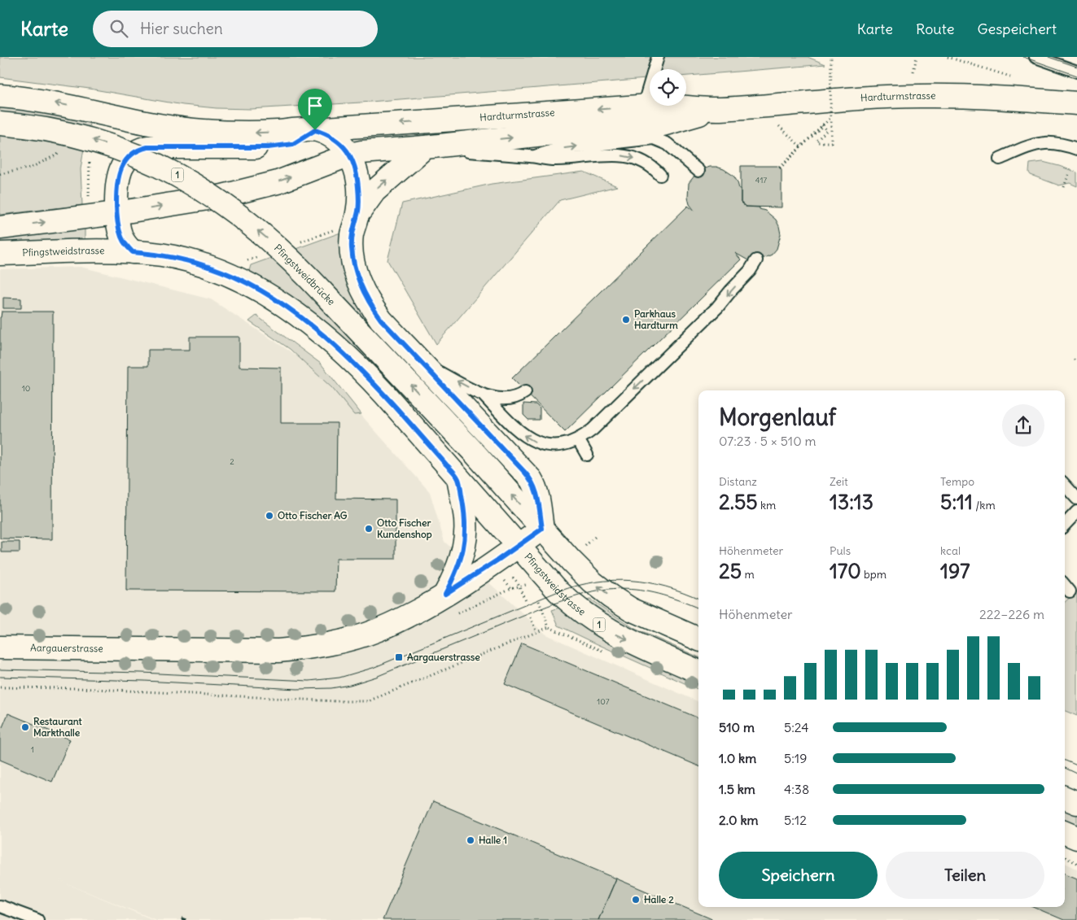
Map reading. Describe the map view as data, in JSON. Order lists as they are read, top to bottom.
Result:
{
  "streets": {
    "main road": [
      "Hardturmstrasse",
      "1",
      "Pfingstweidstrasse",
      "Pfingstweidbrücke",
      "Aargauerstrasse"
    ]
  },
  "crossings": [
    ["1", "Pfingstweidbrücke"],
    ["1", "Aargauerstrasse"],
    ["Pfingstweidstrasse", "Aargauerstrasse"],
    ["Pfingstweidbrücke", "Aargauerstrasse"]
  ],
  "places": {
    "other": [
      "Parkhaus Hardturm",
      "Otto Fischer AG",
      "Otto Fischer Kundenshop",
      "Restaurant Markthalle",
      "Halle 1",
      "Halle 2"
    ],
    "transit": ["Aargauerstrasse"]
  },
  "house_numbers": [
    "417",
    "10",
    "2",
    "107",
    "1"
  ],
  "page": {
    "header": "Karte",
    "search": "Hier suchen",
    "nav": ["Karte", "Route", "Gespeichert"],
    "heading": ["Morgenlauf", "07:23 · 5 × 510 m"],
    "stats": [
      ["Distanz", "2.55 km"],
      ["Zeit", "13:13"],
      ["Tempo", "5:11 /km"],
      ["Höhenmeter", "25 m"],
      ["Puls", "170 bpm"],
      ["kcal", "197"]
    ],
    "chart": ["Höhenmeter", "222–226 m"],
    "list": [
      {
        "name": "510 m",
        "note": "5:24"
      },
      {
        "name": "1.0 km",
        "note": "5:19"
      },
      {
        "name": "1.5 km",
        "note": "4:38"
      },
      {
        "name": "2.0 km",
        "note": "5:12"
      }
    ],
    "buttons": ["Speichern", "Teilen"]
  }
}
